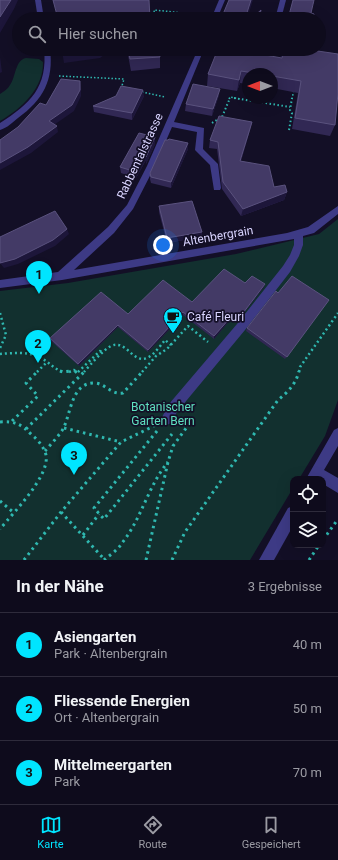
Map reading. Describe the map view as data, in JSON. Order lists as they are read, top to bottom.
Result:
{
  "streets": {
    "street": ["Rabbentalstrasse", "Altenbergrain"]
  },
  "crossings": [
    ["Rabbentalstrasse", "Altenbergrain"]
  ],
  "parks": ["Botanischer Garten Bern"],
  "places": {
    "cafe": ["Café Fleuri"]
  },
  "north": "left",
  "page": {
    "search": "Hier suchen",
    "pins": ["1", "2", "3"],
    "heading": ["In der Nähe", "3 Ergebnisse"],
    "list": [
      {
        "mark": "1",
        "name": "Asiengarten",
        "note": "Park · Altenbergrain",
        "value": "40 m"
      },
      {
        "mark": "2",
        "name": "Fliessende Energien",
        "note": "Ort · Altenbergrain",
        "value": "50 m"
      },
      {
        "mark": "3",
        "name": "Mittelmeergarten",
        "note": "Park",
        "value": "70 m"
      }
    ],
    "nav": ["Karte", "Route", "Gespeichert"]
  }
}
